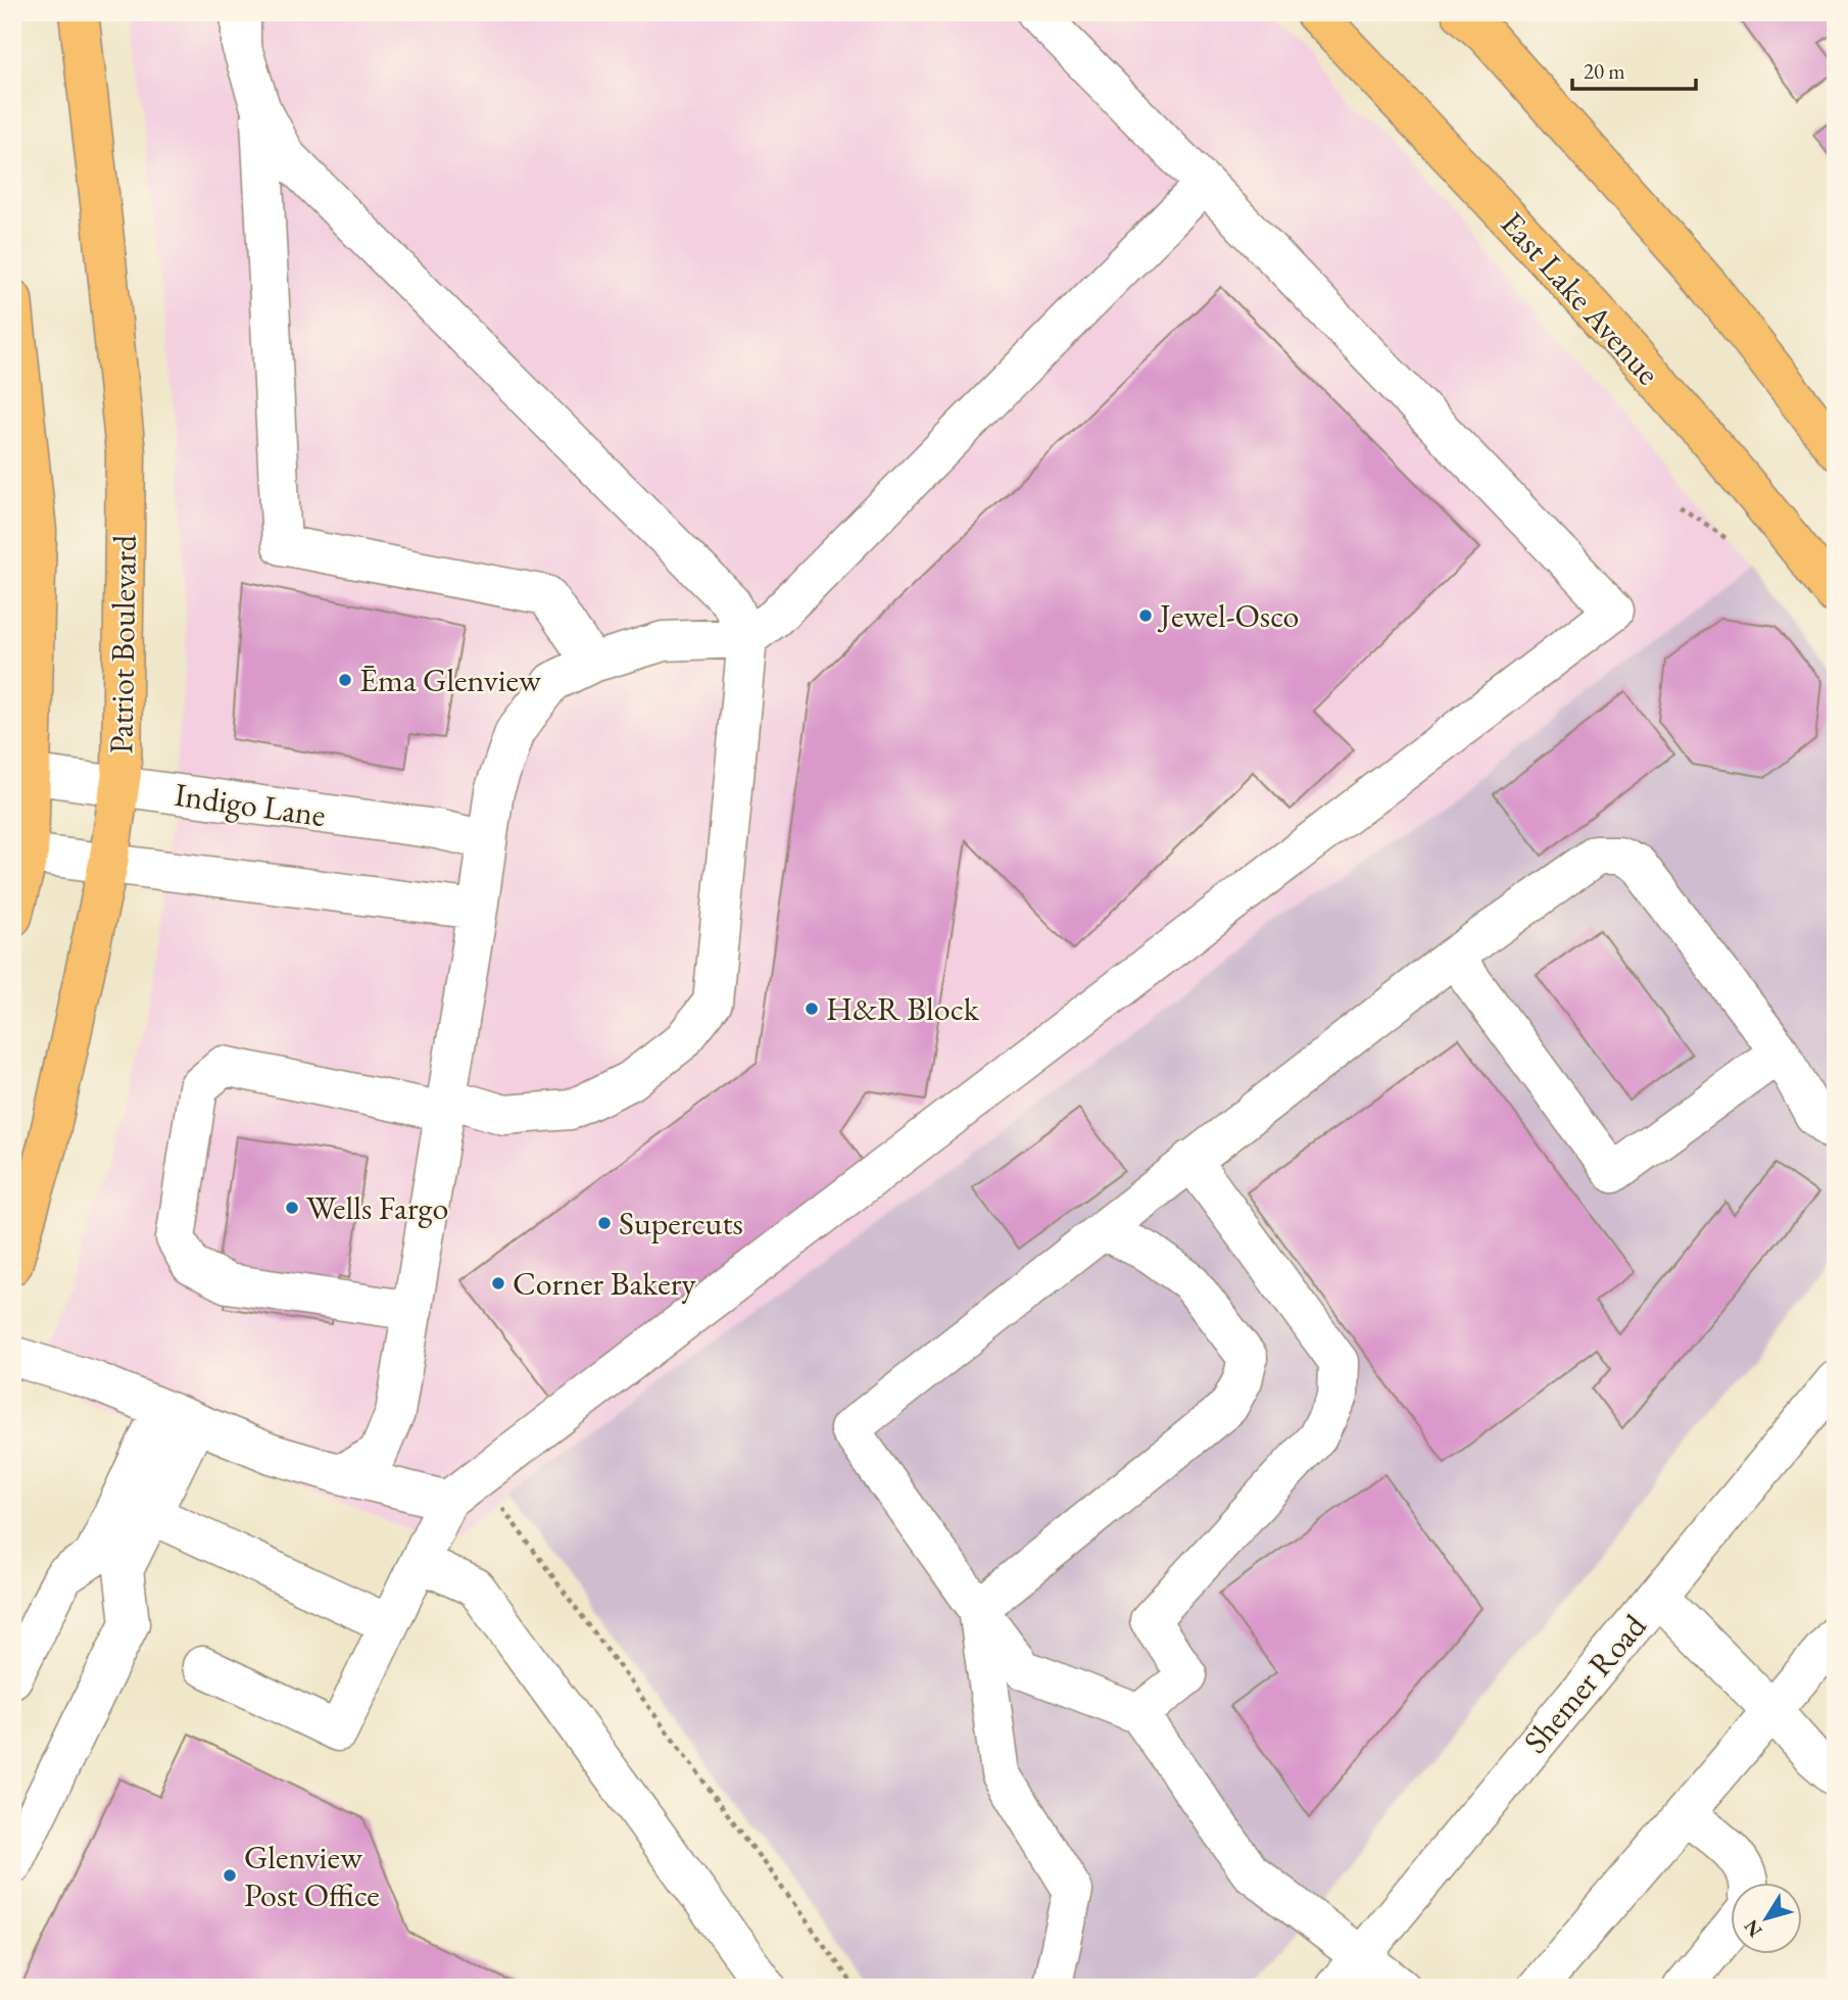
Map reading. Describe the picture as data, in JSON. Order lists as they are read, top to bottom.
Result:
{
  "streets": {
    "main road": ["East Lake Avenue", "Patriot Boulevard"],
    "street": ["Indigo Lane", "Shemer Road"]
  },
  "crossings": [
    ["Patriot Boulevard", "Indigo Lane"]
  ],
  "places": [
    "Jewel-Osco",
    "Ēma Glenview",
    "H&R Block",
    "Wells Fargo",
    "Supercuts",
    "Corner Bakery",
    "Glenview Post Office"
  ],
  "scale_bar": "20 m",
  "north": "bottom left"
}
